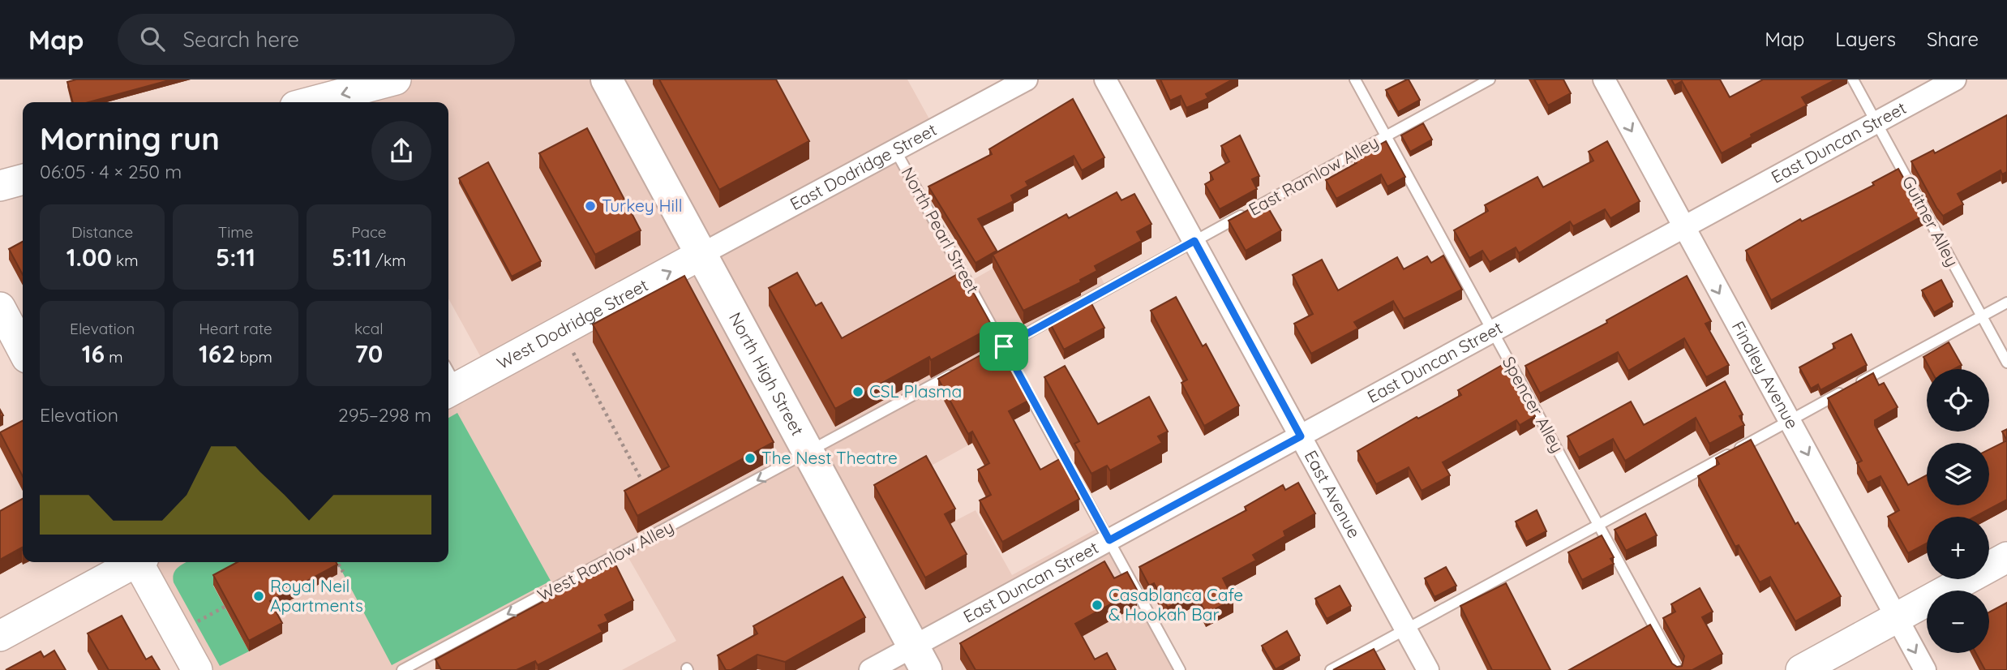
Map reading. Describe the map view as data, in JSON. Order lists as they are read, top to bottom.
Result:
{
  "streets": {
    "main road": ["West Dodridge Street", "North High Street"],
    "street": [
      "East Duncan Street",
      "East Dodridge Street",
      "Findley Avenue",
      "East Avenue"
    ],
    "lane": [
      "East Ramlow Alley",
      "Guitner Alley",
      "North Pearl Street",
      "Spencer Alley",
      "West Ramlow Alley"
    ]
  },
  "crossings": [
    ["East Duncan Street", "Guitner Alley"],
    ["East Duncan Street", "North Pearl Street"],
    ["East Duncan Street", "North High Street"],
    ["East Duncan Street", "Findley Avenue"],
    ["East Duncan Street", "Spencer Alley"],
    ["East Duncan Street", "East Avenue"],
    ["East Dodridge Street", "North Pearl Street"],
    ["East Dodridge Street", "West Dodridge Street"],
    ["East Dodridge Street", "North High Street"],
    ["East Ramlow Alley", "North Pearl Street"],
    ["East Ramlow Alley", "Spencer Alley"],
    ["East Ramlow Alley", "East Avenue"],
    ["West Dodridge Street", "North High Street"],
    ["North High Street", "West Ramlow Alley"]
  ],
  "one_way": ["West Dodridge Street", "Findley Avenue", "West Ramlow Alley"],
  "places": [
    "Turkey Hill",
    "CSL Plasma",
    "The Nest Theatre",
    "Royal Neil Apartments",
    "Casablanca Cafe & Hookah Bar"
  ],
  "page": {
    "header": "Map",
    "search": "Search here",
    "nav": ["Map", "Layers", "Share"],
    "heading": ["Morning run", "06:05 · 4 × 250 m"],
    "stats": [
      ["Distance", "1.00 km"],
      ["Time", "5:11"],
      ["Pace", "5:11 /km"],
      ["Elevation", "16 m"],
      ["Heart rate", "162 bpm"],
      ["kcal", "70"]
    ],
    "map_buttons": ["+", "−"],
    "chart": ["Elevation", "295–298 m"]
  }
}
